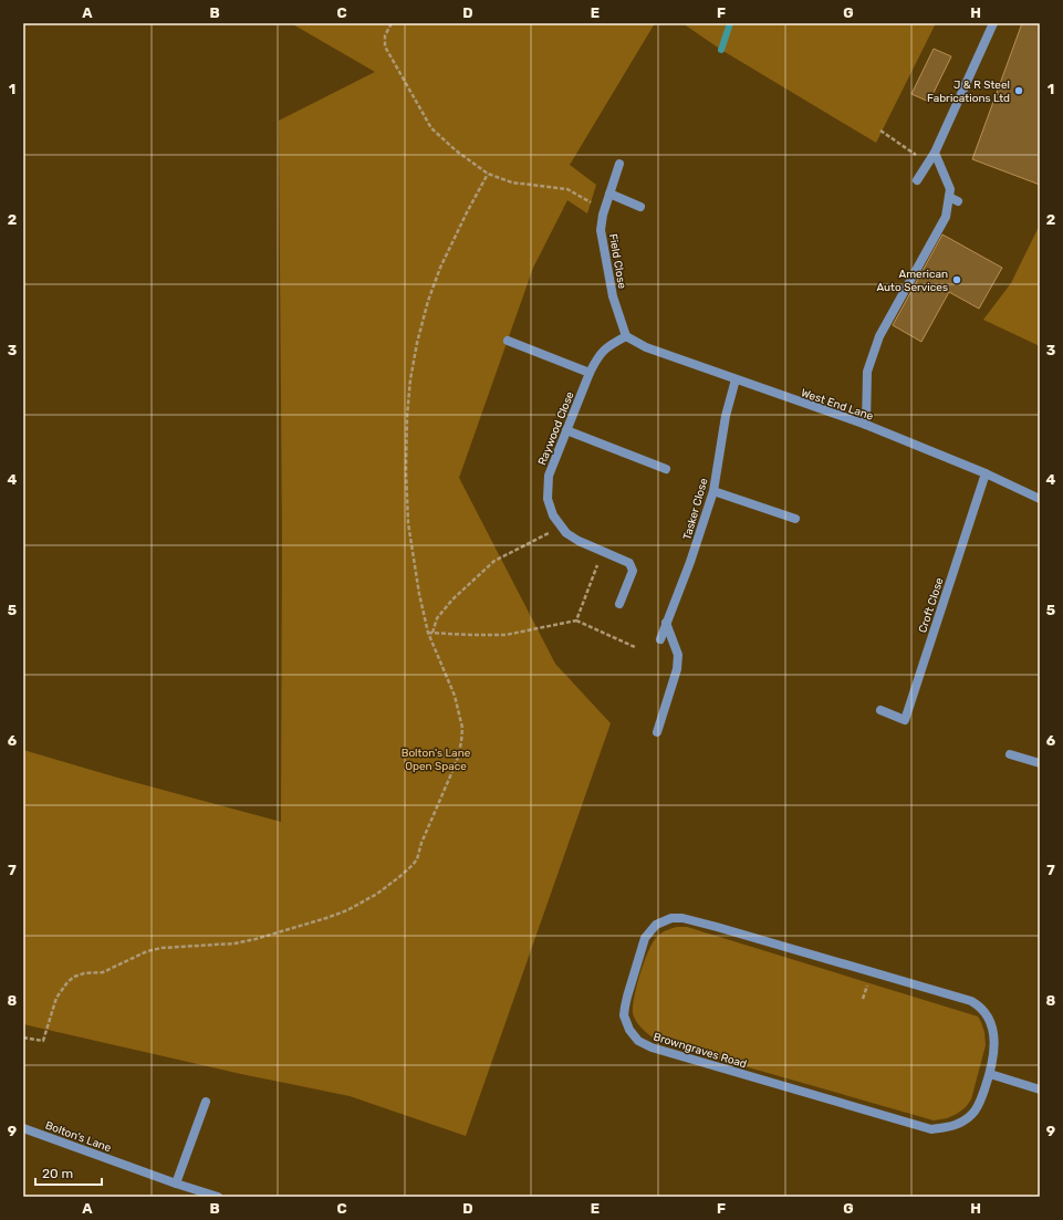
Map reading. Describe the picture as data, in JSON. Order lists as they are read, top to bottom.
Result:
{
  "streets": {
    "street": [
      "Field Close",
      "West End Lane",
      "Raywood Close",
      "Tasker Close",
      "Croft Close",
      "Browngraves Road",
      "Bolton's Lane"
    ]
  },
  "crossings": [
    ["Field Close", "West End Lane"],
    ["Field Close", "Raywood Close"],
    ["West End Lane", "Raywood Close"],
    ["West End Lane", "Tasker Close"],
    ["West End Lane", "Croft Close"]
  ],
  "parks": ["Bolton's Lane Open Space"],
  "places": ["J & R Steel Fabrications Ltd", "American Auto Services"],
  "scale_bar": "20 m",
  "grid": {
    "columns": [
      "A",
      "B",
      "C",
      "D",
      "E",
      "F",
      "G",
      "H"
    ],
    "rows": [
      "1",
      "2",
      "3",
      "4",
      "5",
      "6",
      "7",
      "8",
      "9"
    ]
  }
}
